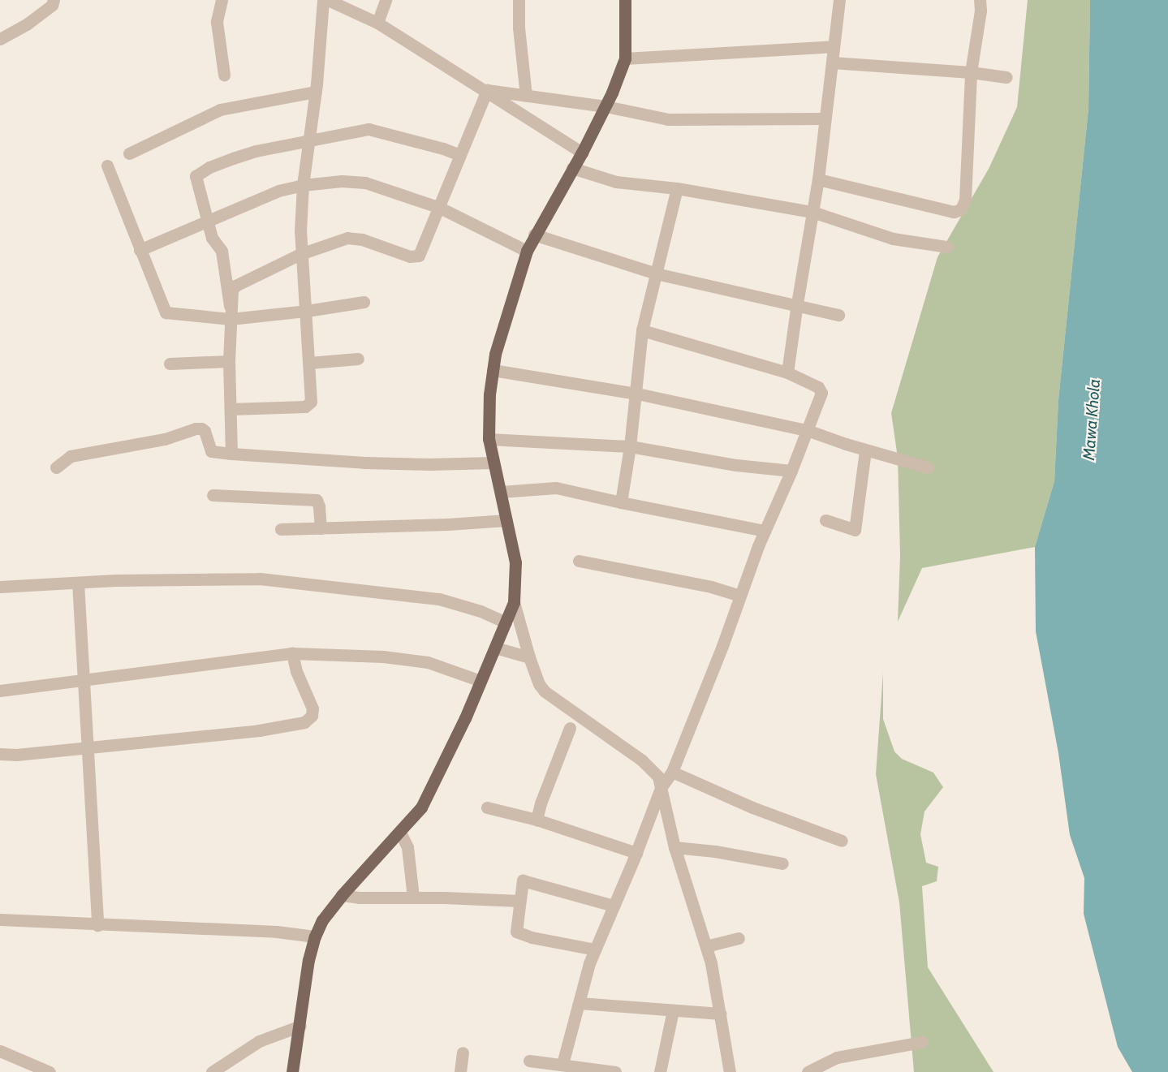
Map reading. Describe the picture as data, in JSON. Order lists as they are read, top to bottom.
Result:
{
  "water": ["Mawa Khola"]
}
